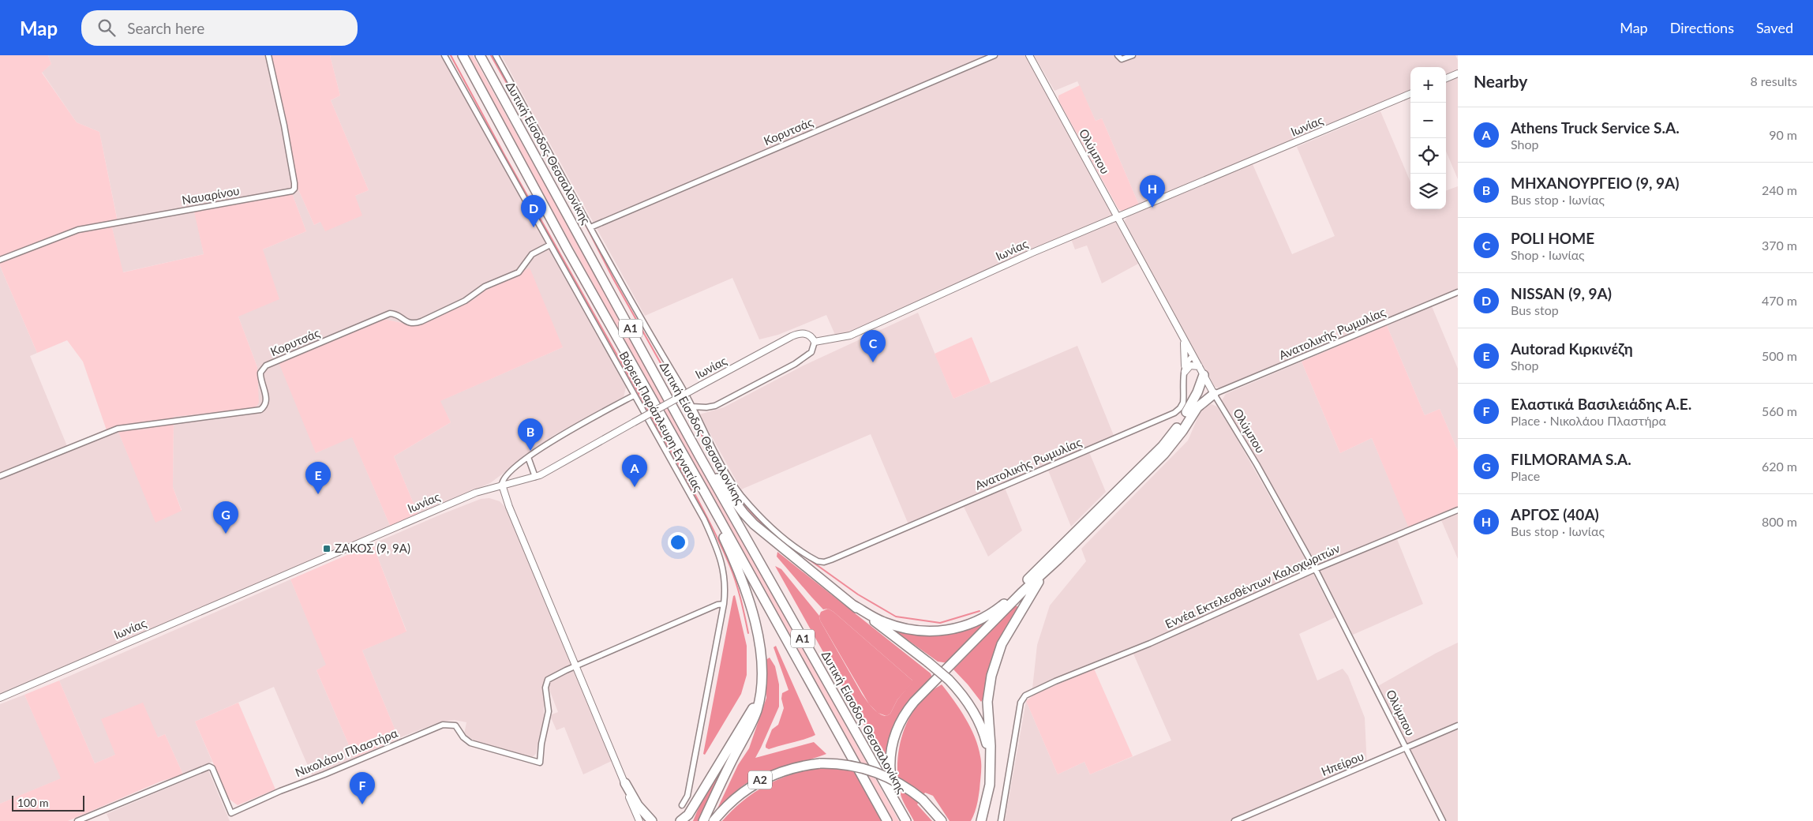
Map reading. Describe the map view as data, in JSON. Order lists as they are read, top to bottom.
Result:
{
  "streets": {
    "highway": ["Δυτική Είσοδος Θεσσαλονίκης", "Α1", "Α2"],
    "street": [
      "Ιωνίας",
      "Κορυτσάς",
      "Ολύμπου",
      "Ναυαρίνου",
      "Ανατολικής Ρωμυλίας",
      "Βόρεια Παράπλευρη Εγνατίας",
      "Εννέα Εκτελεσθέντων Καλοχωριτών",
      "Νικολάου Πλαστήρα",
      "Ηπείρου"
    ]
  },
  "crossings": [
    ["Ιωνίας", "Ολύμπου"],
    ["Κορυτσάς", "Βόρεια Παράπλευρη Εγνατίας"],
    ["Ολύμπου", "Ανατολικής Ρωμυλίας"],
    ["Ολύμπου", "Εννέα Εκτελεσθέντων Καλοχωριτών"],
    ["Ολύμπου", "Ηπείρου"]
  ],
  "places": {
    "transit": ["ΖΑΚΟΣ (9, 9Α)"]
  },
  "scale_bar": "100 m",
  "page": {
    "header": "Map",
    "search": "Search here",
    "nav": ["Map", "Directions", "Saved"],
    "heading": ["Nearby", "8 results"],
    "map_buttons": ["+", "−"],
    "list": [
      {
        "mark": "A",
        "name": "Athens Truck Service S.A.",
        "note": "Shop",
        "value": "90 m"
      },
      {
        "mark": "B",
        "name": "ΜΗΧΑΝΟΥΡΓΕΙΟ (9, 9Α)",
        "note": "Bus stop · Ιωνίας",
        "value": "240 m"
      },
      {
        "mark": "C",
        "name": "POLI HOME",
        "note": "Shop · Ιωνίας",
        "value": "370 m"
      },
      {
        "mark": "D",
        "name": "NISSAN (9, 9Α)",
        "note": "Bus stop",
        "value": "470 m"
      },
      {
        "mark": "E",
        "name": "Autorad Κιρκινέζη",
        "note": "Shop",
        "value": "500 m"
      },
      {
        "mark": "F",
        "name": "Ελαστικά Βασιλειάδης Α.Ε.",
        "note": "Place · Νικολάου Πλαστήρα",
        "value": "560 m"
      },
      {
        "mark": "G",
        "name": "FILMORAMA S.A.",
        "note": "Place",
        "value": "620 m"
      },
      {
        "mark": "H",
        "name": "ΑΡΓΟΣ (40Α)",
        "note": "Bus stop · Ιωνίας",
        "value": "800 m"
      }
    ],
    "pins": [
      "H",
      "D",
      "C",
      "B",
      "A",
      "E",
      "G",
      "F"
    ],
    "scale": "100 m"
  }
}
